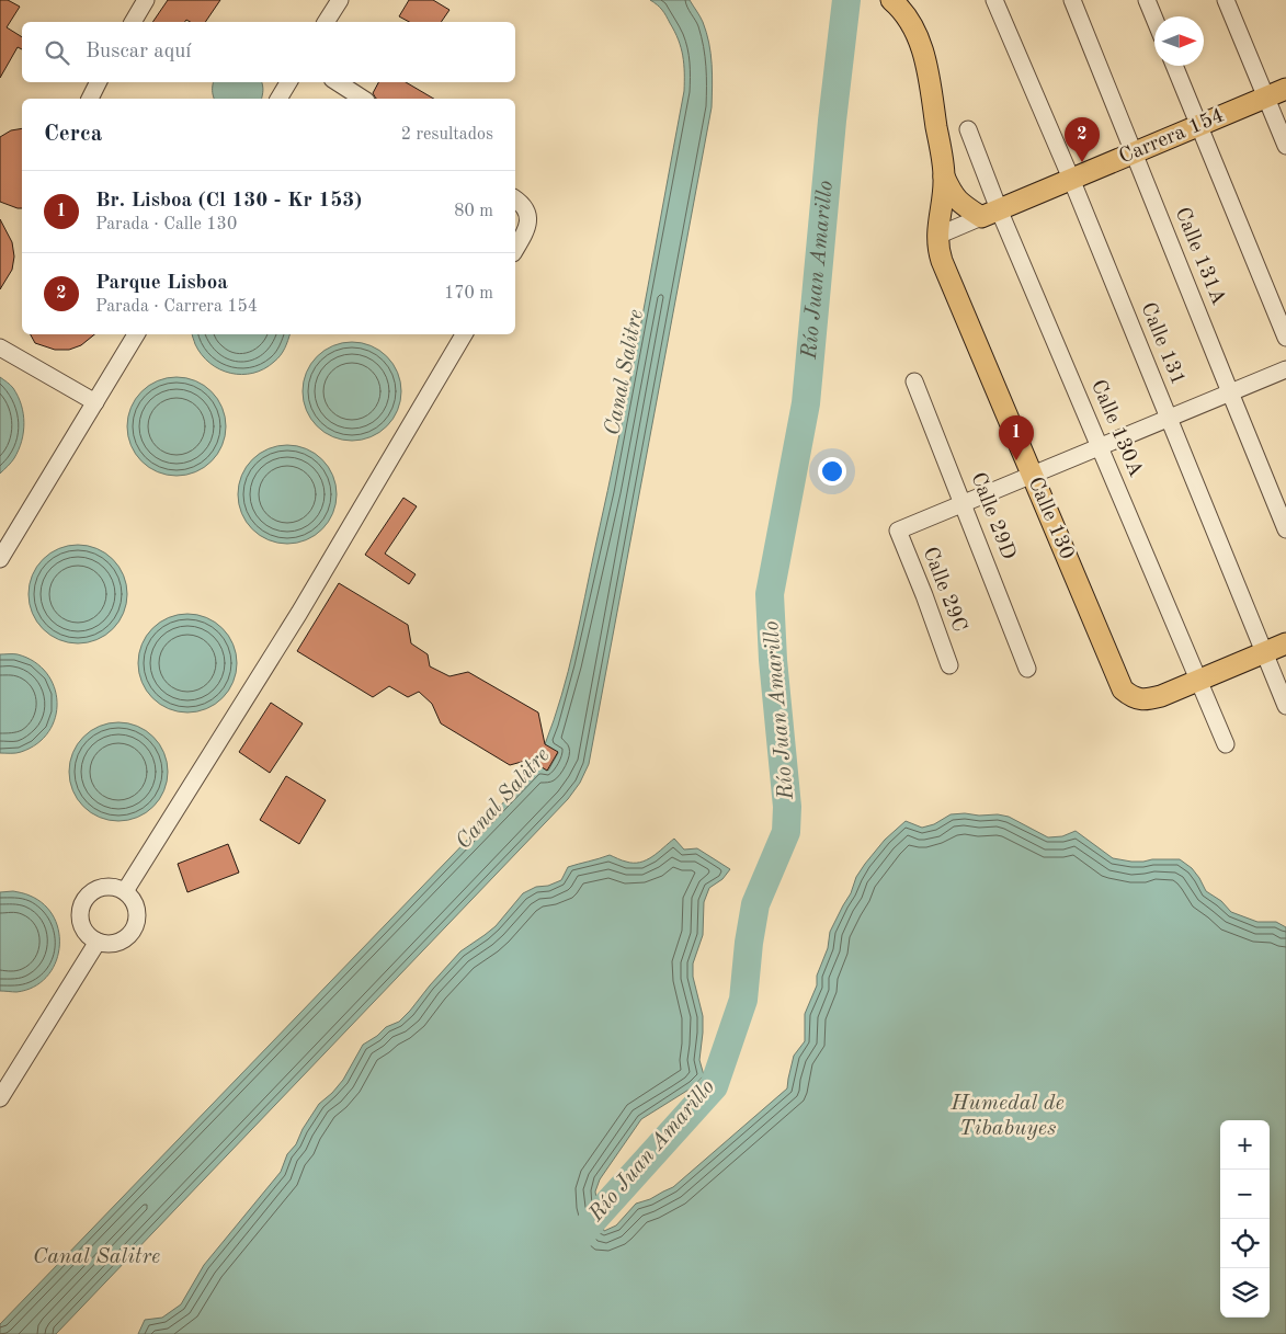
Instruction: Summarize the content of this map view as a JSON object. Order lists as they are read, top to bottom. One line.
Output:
{"streets":{"main road":["Carrera 154","Calle 130"],"street":["Calle 131A","Calle 131","Calle 130A","Calle 29D","Calle 29C"]},"crossings":[["Carrera 154","Calle 131A"],["Carrera 154","Calle 131"],["Carrera 154","Calle 130A"],["Carrera 154","Calle 130"],["Calle 130A","Calle 130"],["Calle 29D","Calle 29C"]],"water":["Río Juan Amarillo","Canal Salitre","Humedal de Tibabuyes"],"north":"right","page":{"search":"Buscar aquí","heading":["Cerca","2 resultados"],"pins":["2","1"],"list":[{"mark":"1","name":"Br. Lisboa (Cl 130 - Kr 153)","note":"Parada · Calle 130","value":"80 m"},{"mark":"2","name":"Parque Lisboa","note":"Parada · Carrera 154","value":"170 m"}],"map_buttons":["+","−"]}}
